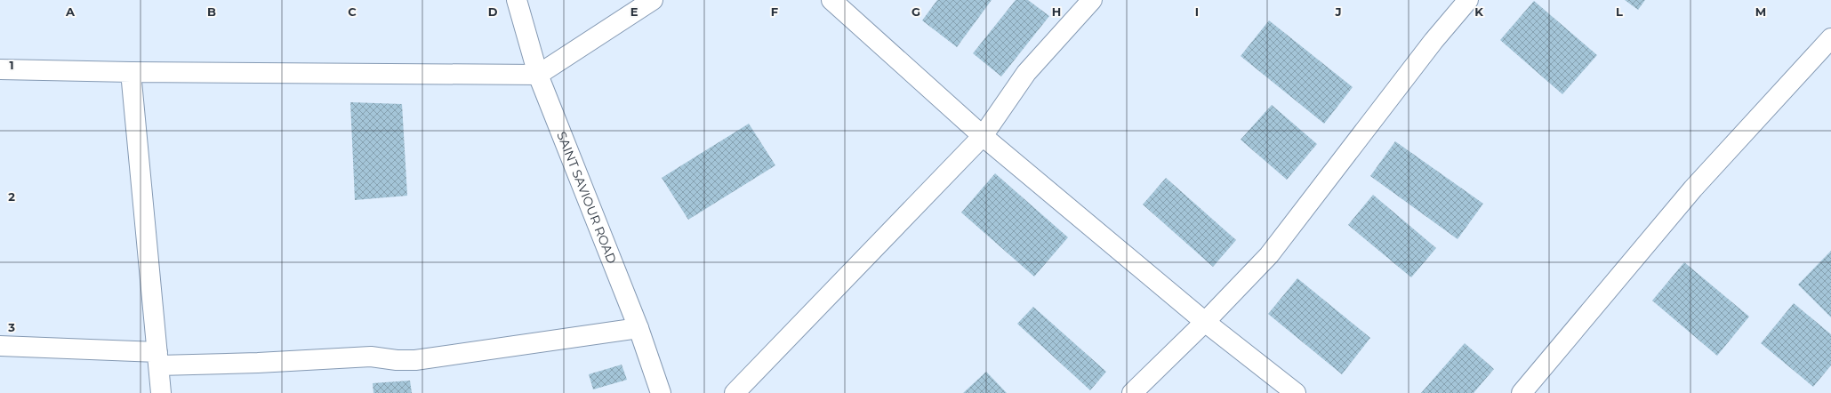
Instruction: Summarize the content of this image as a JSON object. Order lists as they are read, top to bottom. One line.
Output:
{"streets":{"street":["SAINT SAVIOUR ROAD"]},"grid":{"columns":["A","B","C","D","E","F","G","H","I","J","K","L","M"],"rows":["1","2","3"]}}
